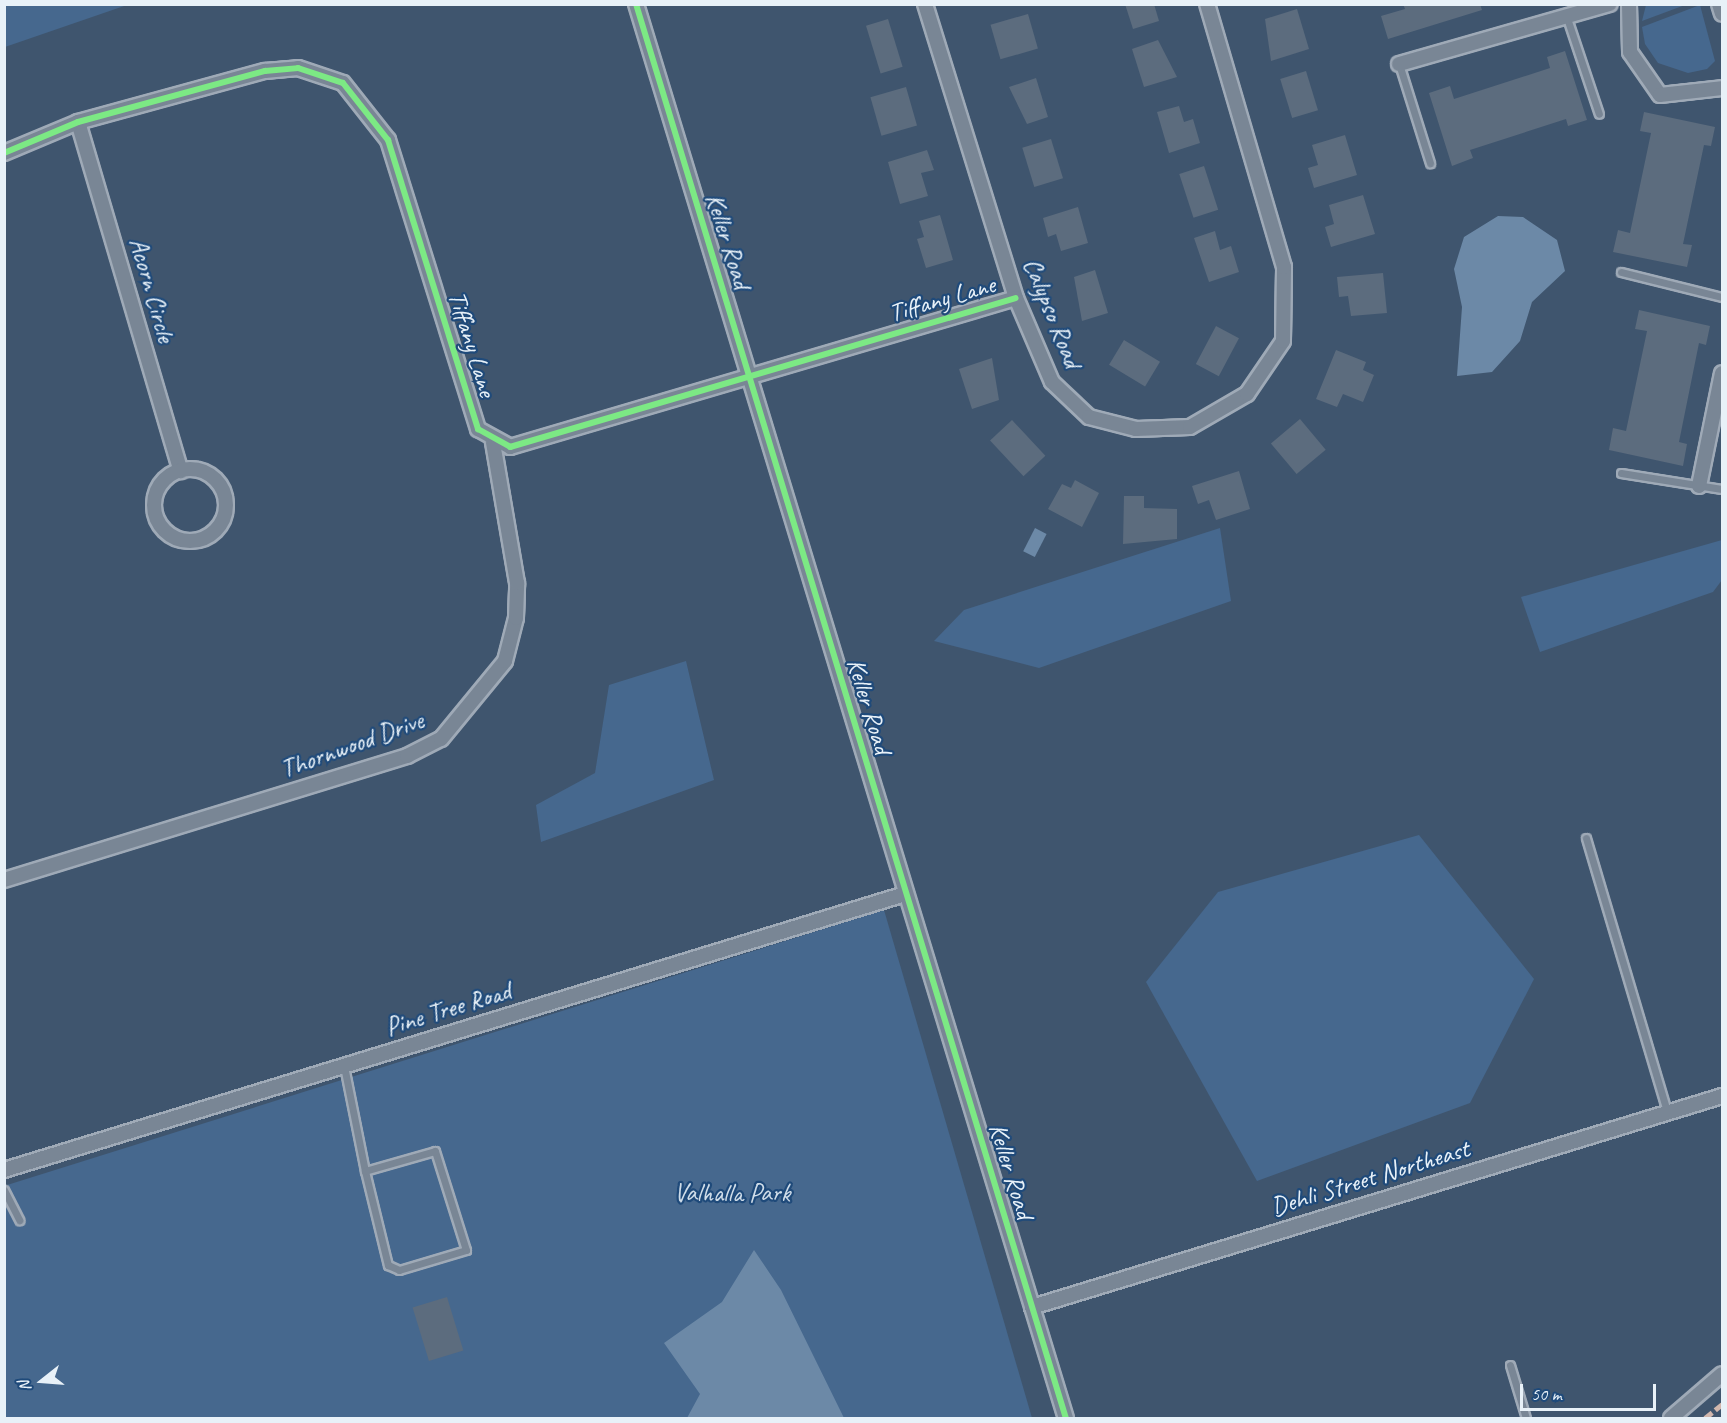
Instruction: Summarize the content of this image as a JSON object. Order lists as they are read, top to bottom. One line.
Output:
{"streets":{"street":["Keller Road","Acorn Circle","Tiffany Lane","Calypso Road","Thornwood Drive","Pine Tree Road","Dehli Street Northeast"]},"crossings":[["Keller Road","Tiffany Lane"],["Keller Road","Pine Tree Road"],["Keller Road","Dehli Street Northeast"],["Acorn Circle","Tiffany Lane"],["Tiffany Lane","Calypso Road"],["Tiffany Lane","Thornwood Drive"]],"parks":["Valhalla Park"],"scale_bar":"50 m","north":"left"}
